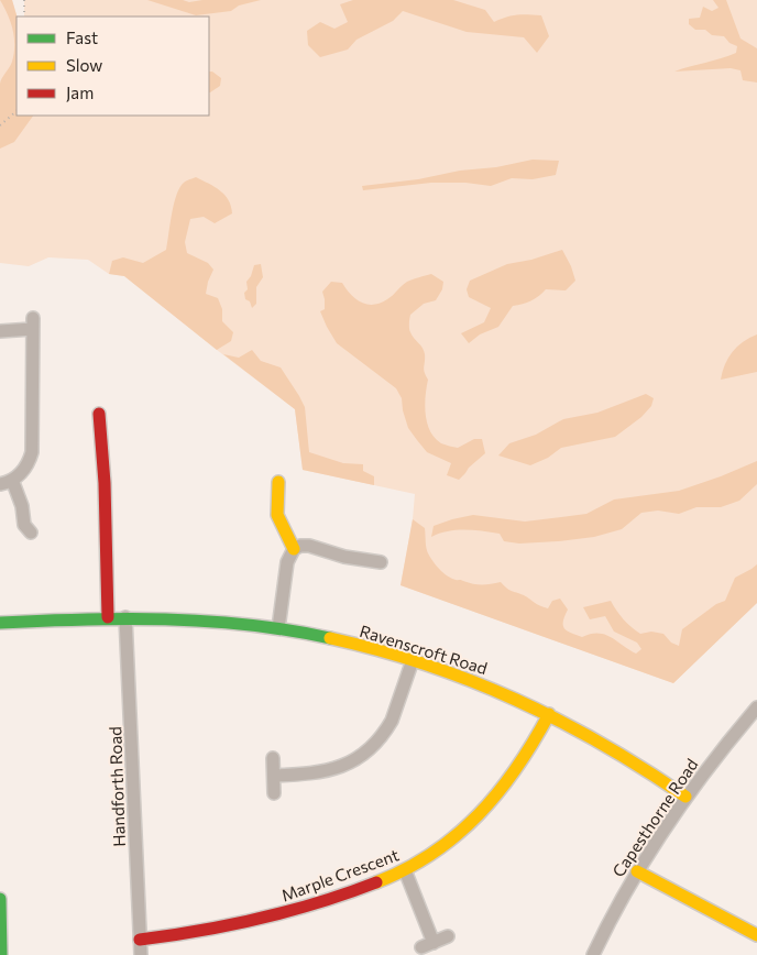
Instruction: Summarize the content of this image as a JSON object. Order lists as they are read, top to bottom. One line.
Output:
{"streets":{"street":["Ravenscroft Road","Handforth Road","Capesthorne Road","Marple Crescent"]},"crossings":[["Ravenscroft Road","Handforth Road"],["Ravenscroft Road","Capesthorne Road"],["Ravenscroft Road","Marple Crescent"],["Handforth Road","Marple Crescent"]],"legend":["Fast","Slow","Jam"]}
